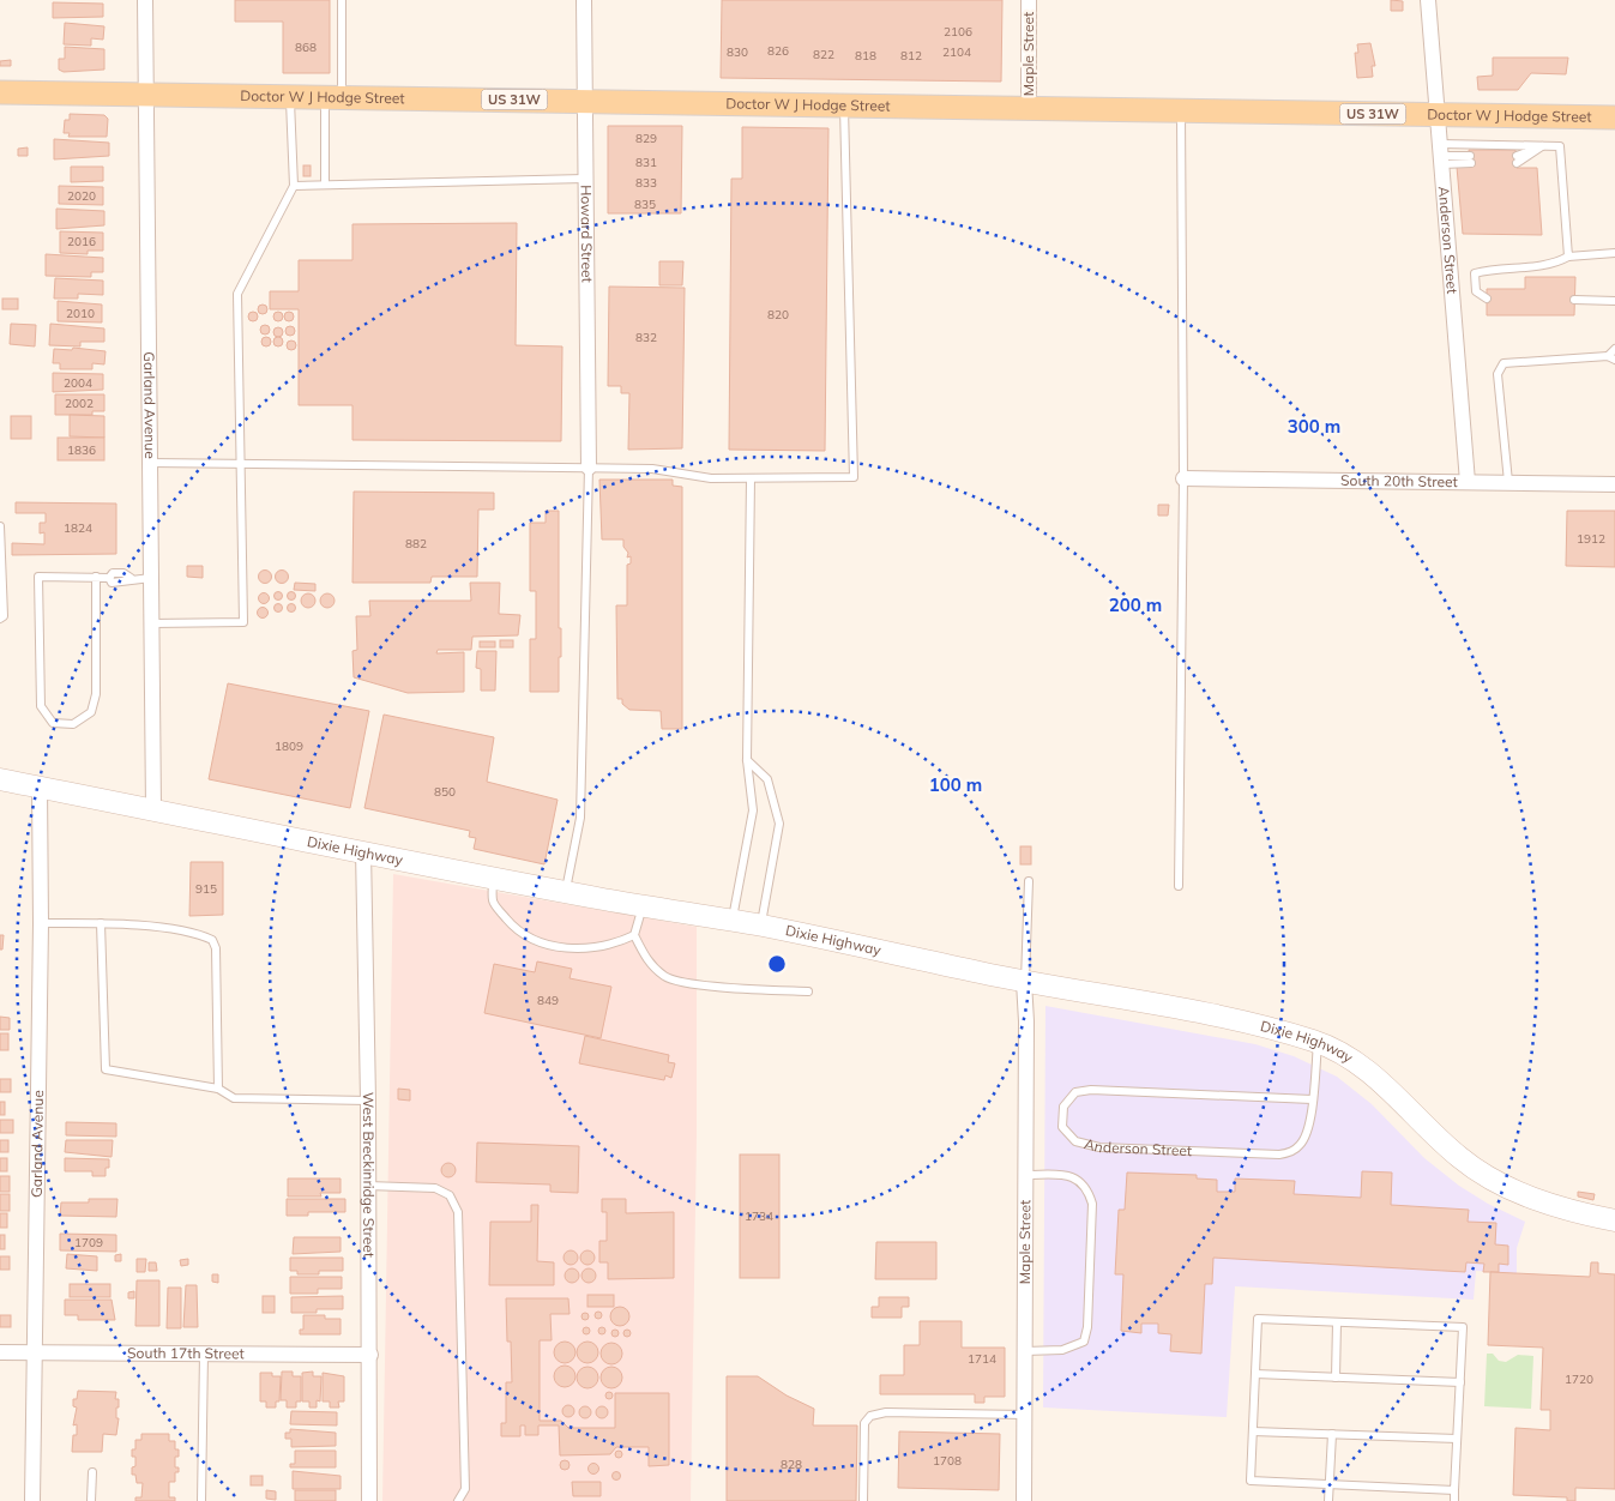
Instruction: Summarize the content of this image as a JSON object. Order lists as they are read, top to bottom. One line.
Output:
{"streets":{"main road":["Doctor W J Hodge Street","US 31W"],"street":["Maple Street","Howard Street","Anderson Street","Garland Avenue","South 20th Street","Dixie Highway","West Breckinridge Street","South 17th Street"]},"crossings":[["Maple Street","Doctor W J Hodge Street"],["Maple Street","Dixie Highway"],["Doctor W J Hodge Street","Howard Street"],["Doctor W J Hodge Street","Anderson Street"],["Doctor W J Hodge Street","Garland Avenue"],["Anderson Street","South 20th Street"],["Anderson Street","Dixie Highway"],["Garland Avenue","Dixie Highway"],["Garland Avenue","South 17th Street"],["Dixie Highway","West Breckinridge Street"],["West Breckinridge Street","South 17th Street"]],"house_numbers":["2106","868","826","830","2104","822","818","812","829","831","833","2020","835","2016","2010","820","832","2004","2002","1836","1824","1912","882","1809","850","915","849","1734","1709","1714","1720","1708","828"],"rings":["300 m","200 m","100 m"]}
